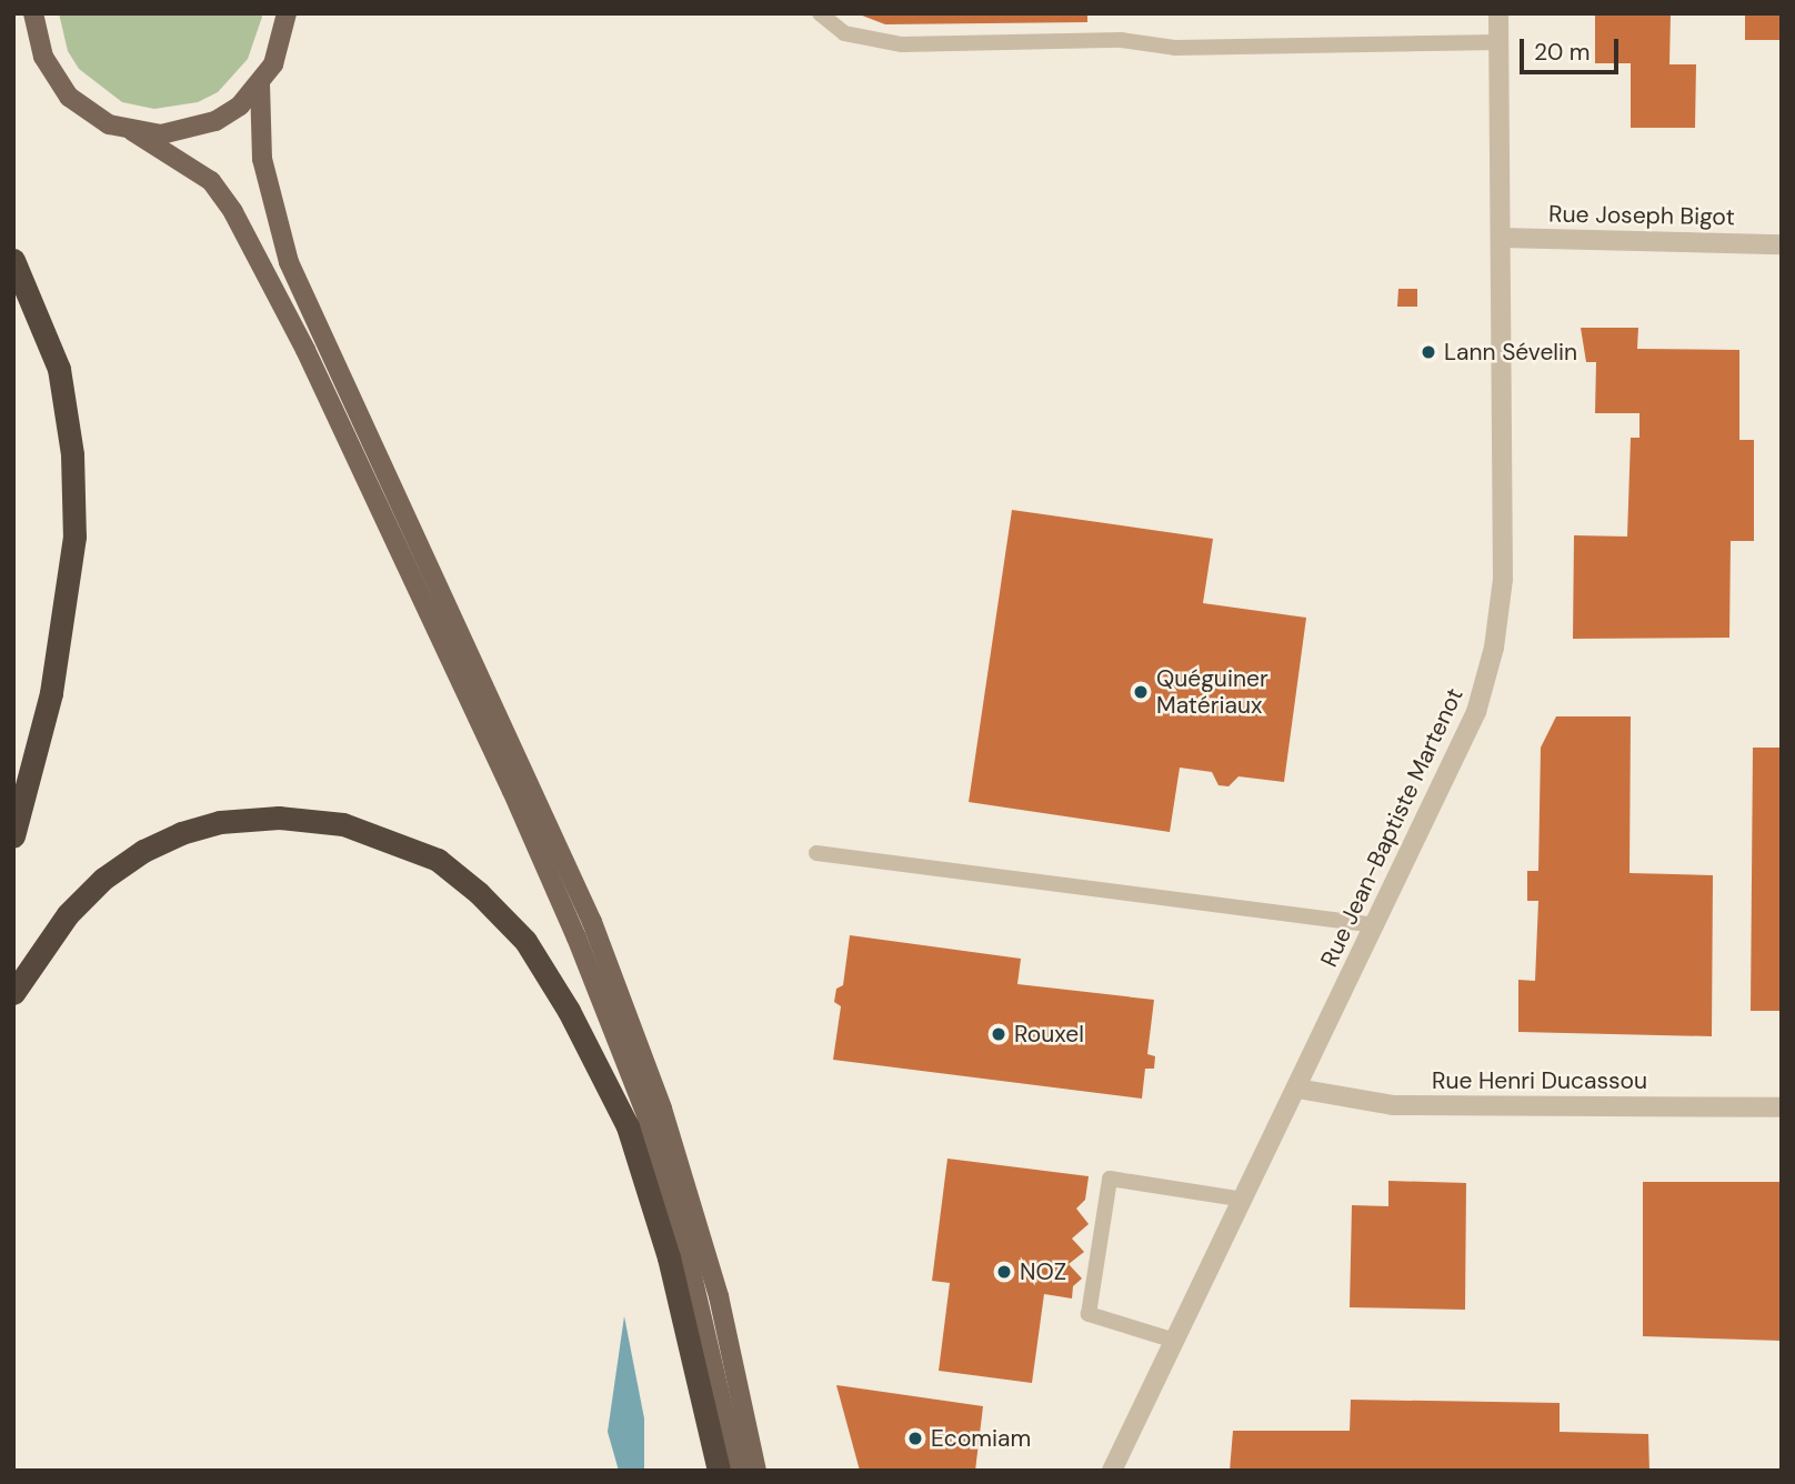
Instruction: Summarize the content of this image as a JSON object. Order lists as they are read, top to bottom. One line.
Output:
{"streets":{"street":["Rue Joseph Bigot","Rue Jean-Baptiste Martenot","Rue Henri Ducassou"]},"crossings":[["Rue Joseph Bigot","Rue Jean-Baptiste Martenot"],["Rue Jean-Baptiste Martenot","Rue Henri Ducassou"]],"places":["Lann Sévelin","Quéguiner Matériaux","Rouxel","NOZ","Ecomiam"],"scale_bar":"20 m"}
